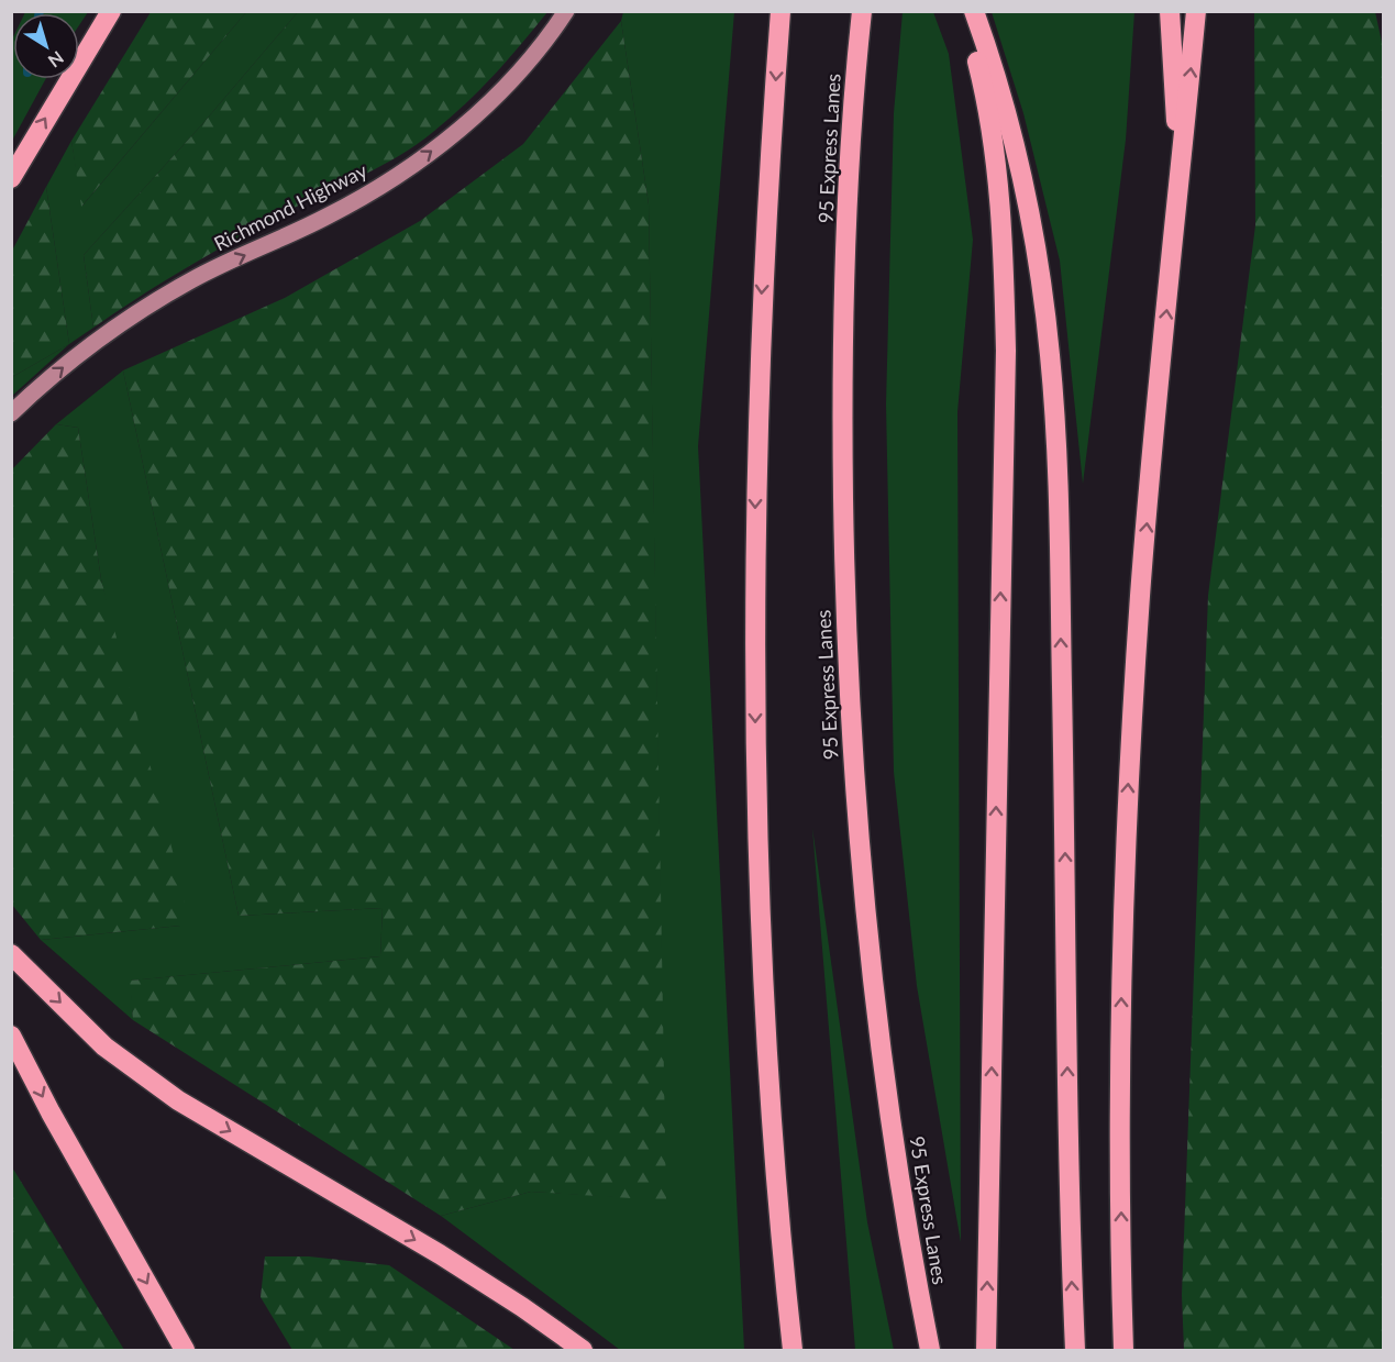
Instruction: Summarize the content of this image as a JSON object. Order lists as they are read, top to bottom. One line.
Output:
{"streets":{"highway":["95 Express Lanes"],"main road":["Richmond Highway"]},"one_way":["Richmond Highway"],"north":"bottom right"}
